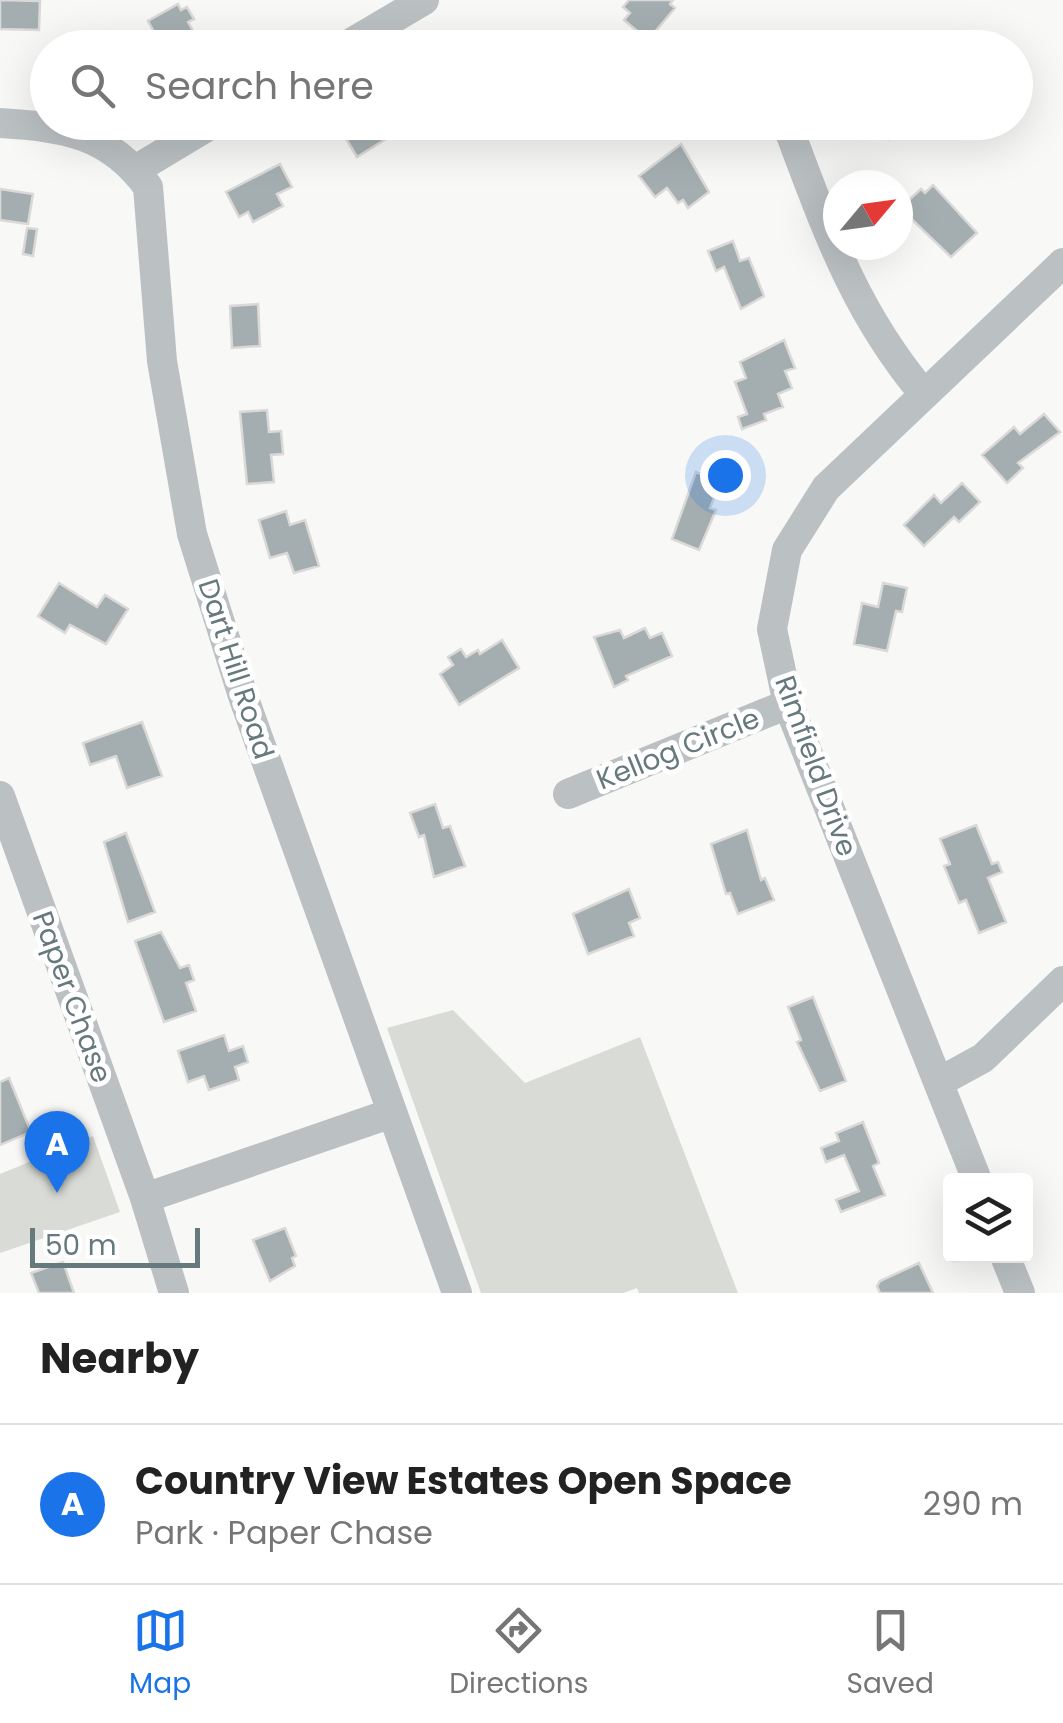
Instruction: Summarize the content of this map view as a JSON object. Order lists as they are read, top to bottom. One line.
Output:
{"streets":{"street":["Dart Hill Road","Kellog Circle","Rimfield Drive","Paper Chase"]},"crossings":[["Kellog Circle","Rimfield Drive"]],"scale_bar":"50 m","north":"top right","page":{"search":"Search here","pins":"A","scale":"50 m","heading":"Nearby","list":[{"mark":"A","name":"Country View Estates Open Space","note":"Park · Paper Chase","value":"290 m"}],"nav":["Map","Directions","Saved"]}}
